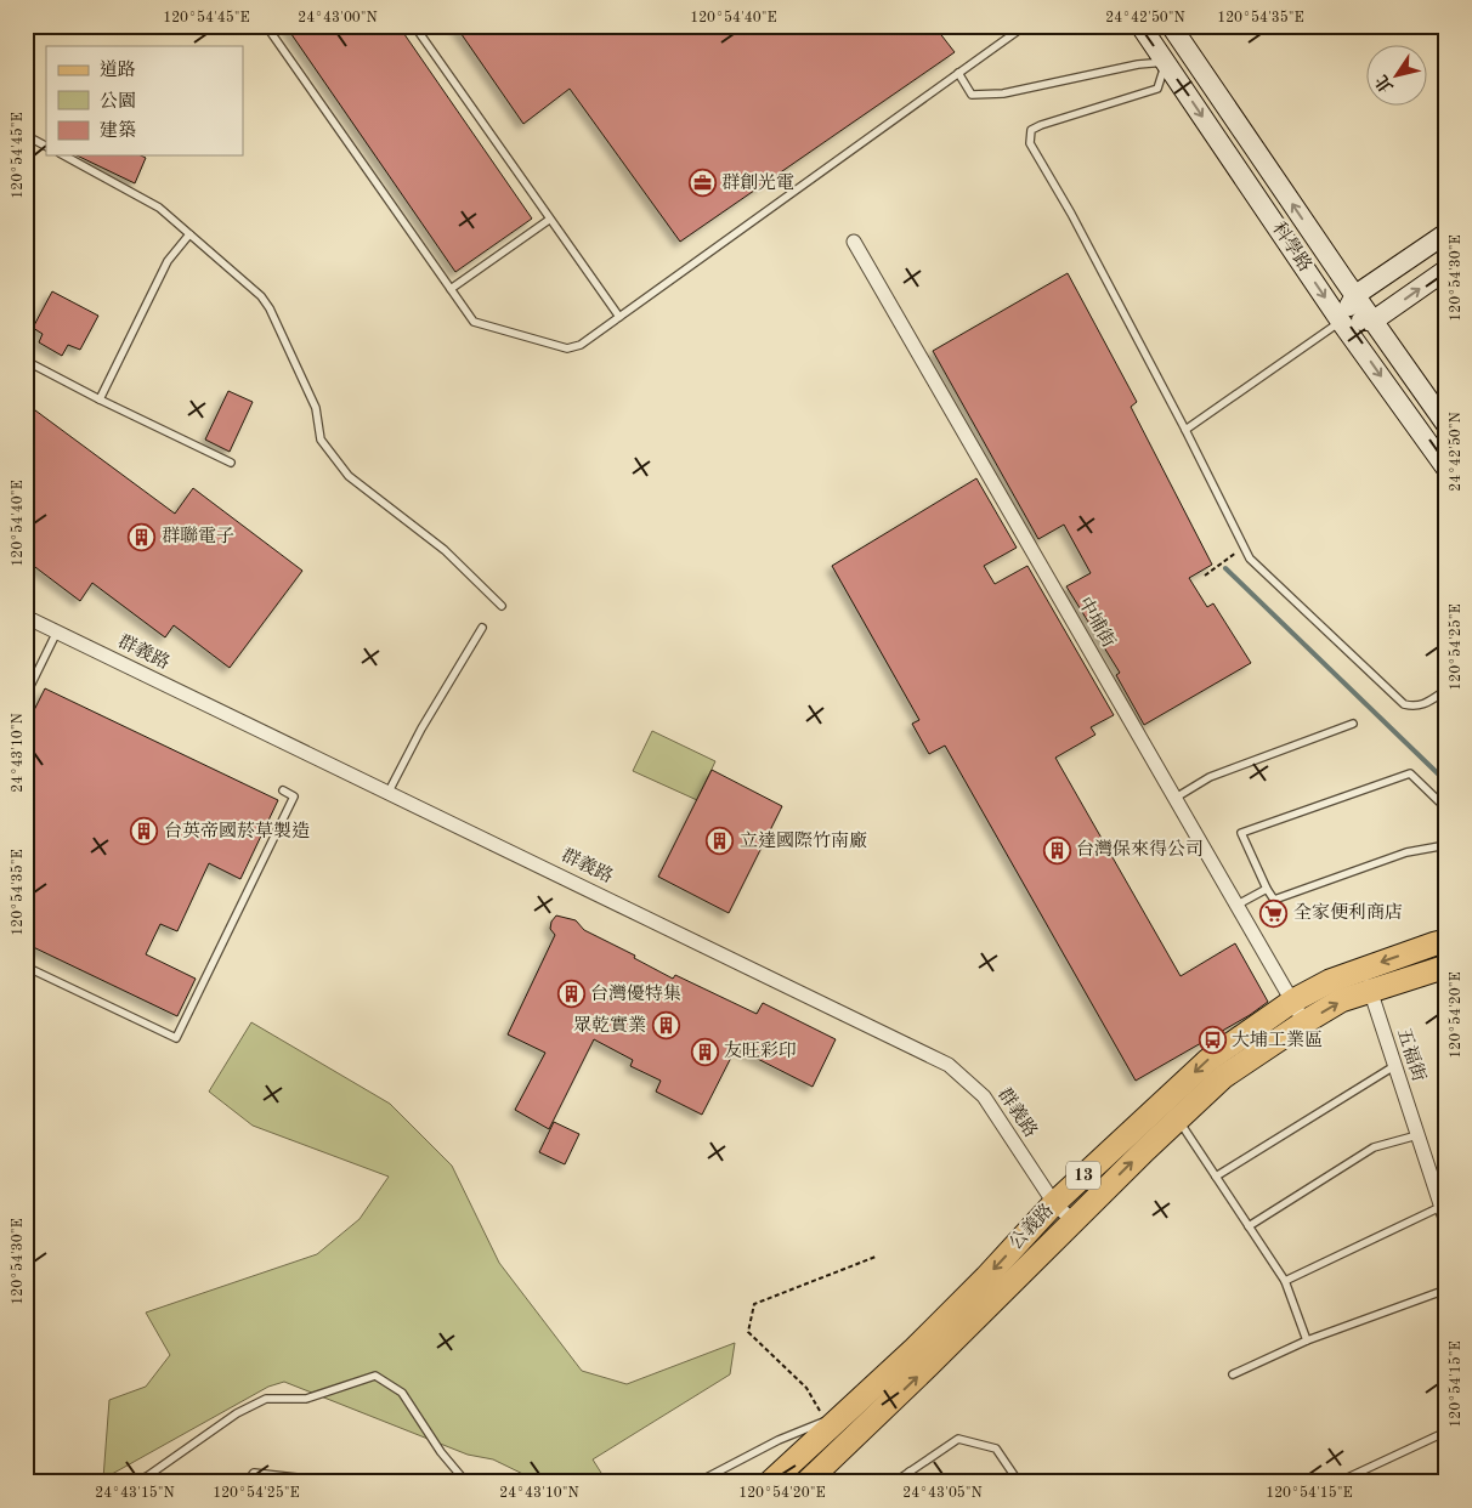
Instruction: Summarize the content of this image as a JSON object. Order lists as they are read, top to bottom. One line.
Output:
{"streets":{"main road":["13","公義路"],"street":["科學路","中埔街","群義路","五福街"]},"crossings":[["中埔街","公義路"],["群義路","公義路"],["五福街","公義路"]],"places":{"office":["群創光電"],"building":["群聯電子","台英帝國菸草製造","立達國際竹南廠","台灣保來得公司","台灣優特集","眾乾實業","友旺彩印"],"supermarket":["全家便利商店"],"bus stop":["大埔工業區"]},"legend":["道路","公園","建築"],"north":"bottom left","coordinates":["120°54'45\"E","24°43'00\"N","120°54'40\"E","24°42'50\"N","120°54'35\"E","120°54'30\"E","120°54'25\"E","24°43'10\"N","120°54'20\"E","120°54'15\"E","24°43'15\"N","24°43'05\"N"]}
